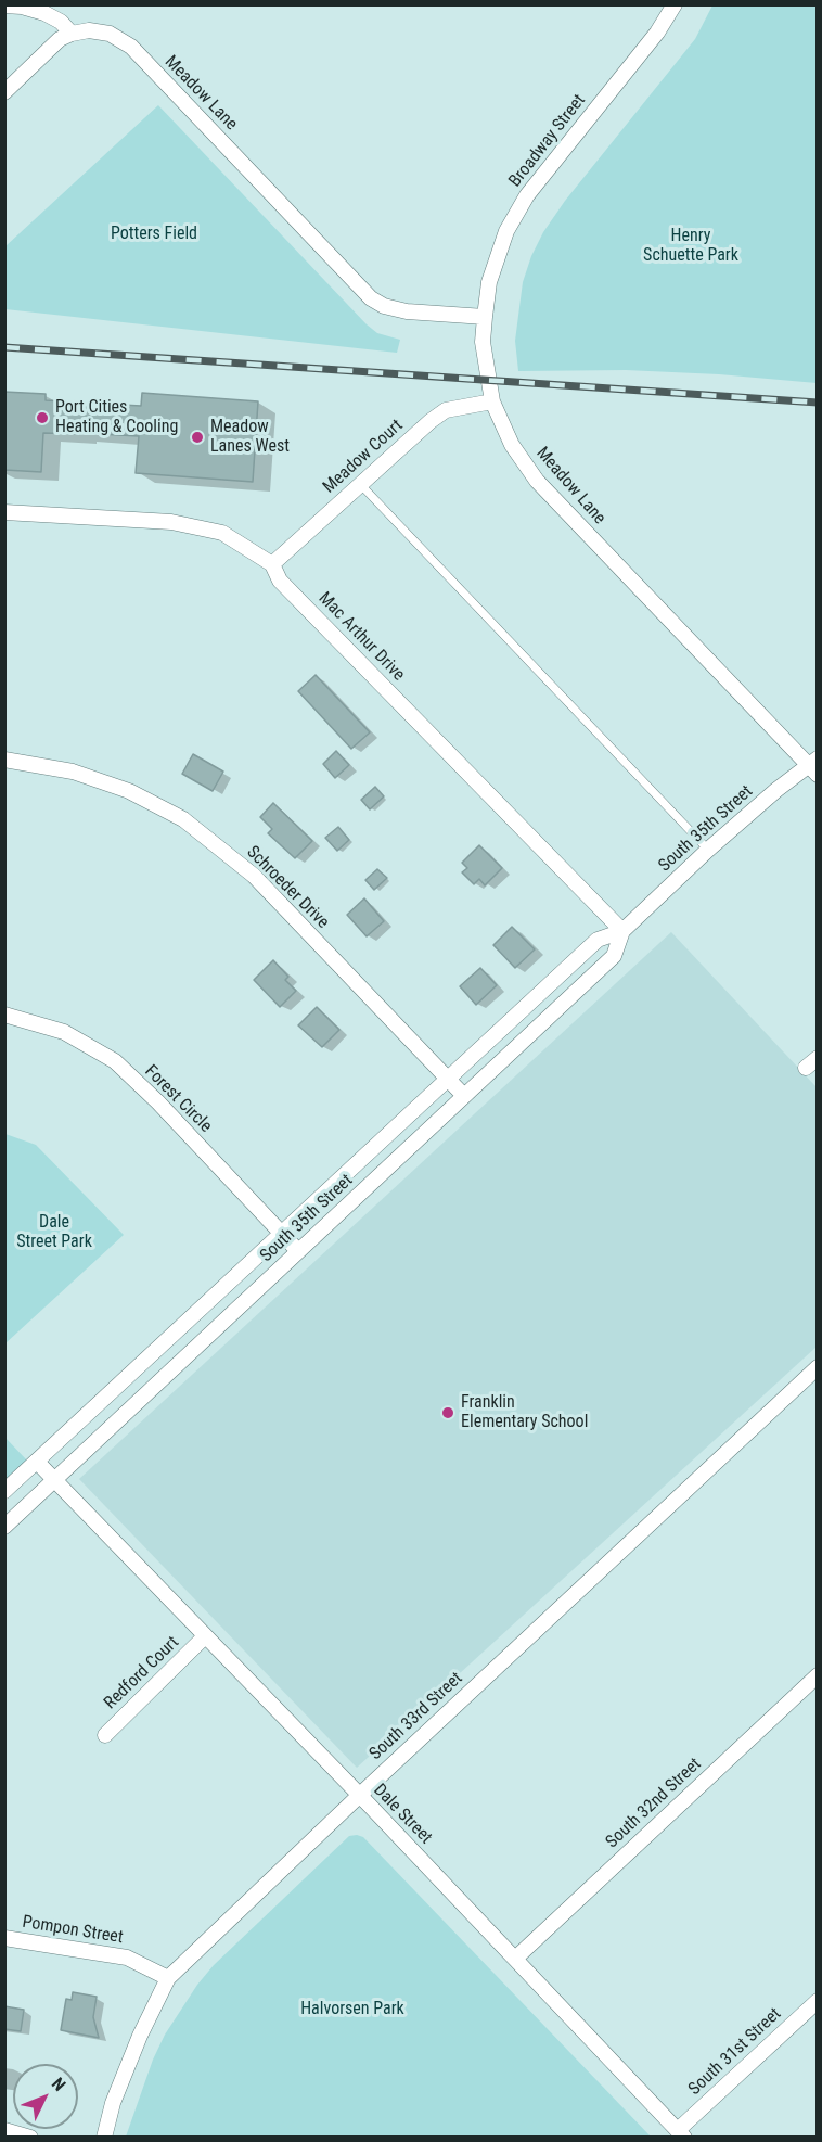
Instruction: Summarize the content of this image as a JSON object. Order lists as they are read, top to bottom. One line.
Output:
{"streets":{"street":["Meadow Lane","Broadway Street","Meadow Court","Mac Arthur Drive","South 35th Street","Schroeder Drive","Forest Circle","Redford Court","South 33rd Street","South 32nd Street","Dale Street","Pompon Street","South 31st Street"]},"crossings":[["Meadow Lane","Broadway Street"],["Meadow Lane","Meadow Court"],["Meadow Lane","South 35th Street"],["Meadow Court","Mac Arthur Drive"],["Mac Arthur Drive","South 35th Street"],["South 35th Street","Schroeder Drive"],["South 35th Street","Forest Circle"],["South 35th Street","Dale Street"],["Redford Court","Dale Street"],["South 33rd Street","Dale Street"],["South 33rd Street","Pompon Street"],["South 32nd Street","Dale Street"],["Dale Street","South 31st Street"]],"parks":["Potters Field","Henry Schuette Park","Dale Street Park","Halvorsen Park"],"places":["Port Cities Heating & Cooling","Meadow Lanes West","Franklin Elementary School"],"north":"top right"}
